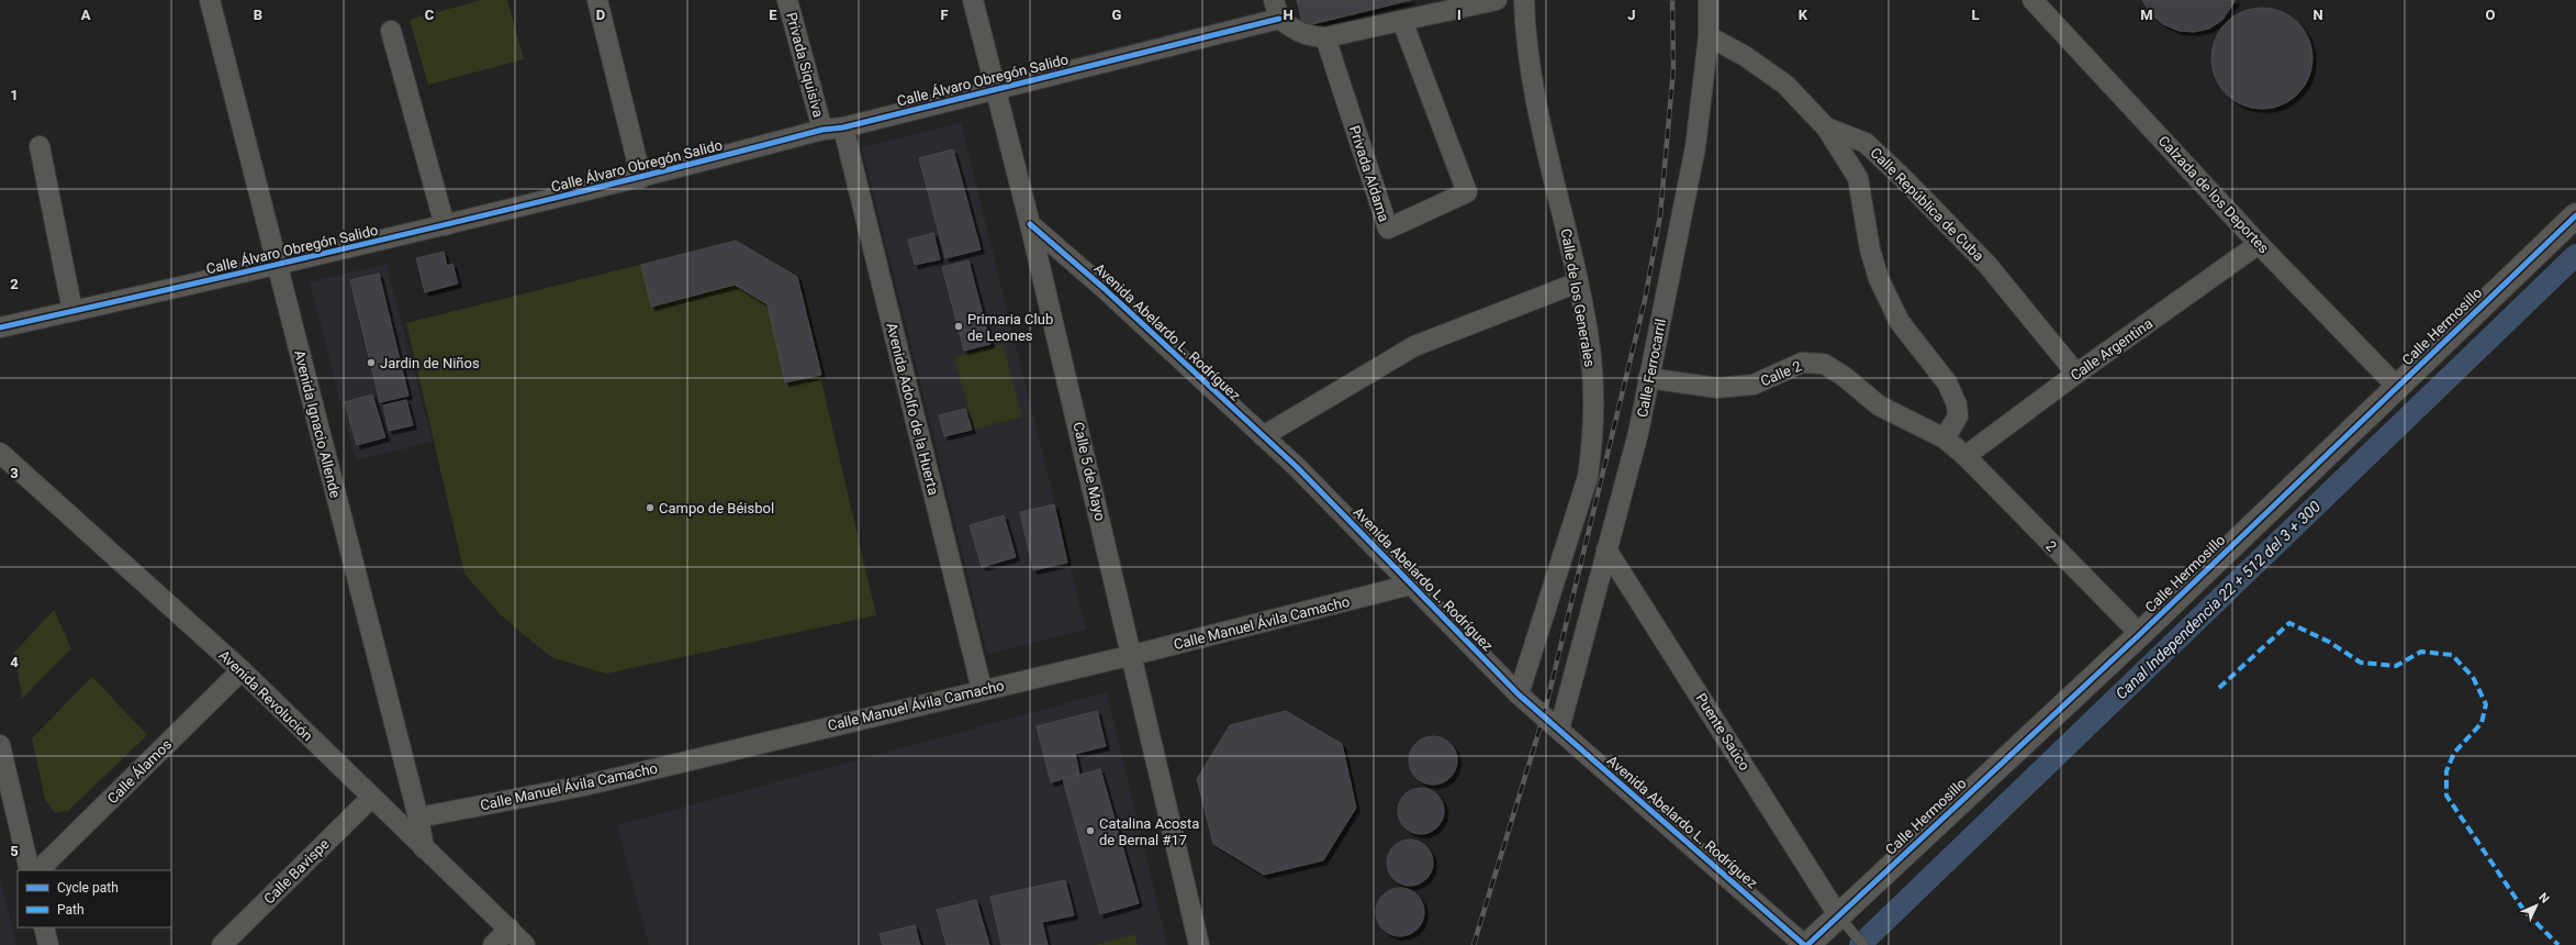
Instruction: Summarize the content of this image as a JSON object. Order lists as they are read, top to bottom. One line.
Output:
{"streets":{"street":["Privada Siquisiva","Calle Álvaro Obregón Salido","Privada Aldama","Calzada de los Deportes","Calle República de Cuba","Calle de los Generales","Calle Hermosillo","Avenida Abelardo L. Rodríguez","Calle Argentina","Calle Ferrocarril","Calle 2","Avenida Adolfo de la Huerta","Avenida Ignacio Allende","Calle 5 de Mayo","2","Calle Manuel Ávila Camacho","Avenida Revolución","Puente Saúco","Calle Álamos","Calle Bavispe"]},"crossings":[["Privada Siquisiva","Calle Álvaro Obregón Salido"],["Calle Álvaro Obregón Salido","Avenida Adolfo de la Huerta"],["Calle Álvaro Obregón Salido","Avenida Ignacio Allende"],["Calle Álvaro Obregón Salido","Calle 5 de Mayo"],["Calzada de los Deportes","Calle Hermosillo"],["Calzada de los Deportes","Calle Argentina"],["Calle República de Cuba","Calle Argentina"],["Calle República de Cuba","Calle Ferrocarril"],["Calle de los Generales","Avenida Abelardo L. Rodríguez"],["Calle Hermosillo","Avenida Abelardo L. Rodríguez"],["Calle Hermosillo","2"],["Calle Hermosillo","Puente Saúco"],["Avenida Abelardo L. Rodríguez","Calle Ferrocarril"],["Avenida Abelardo L. Rodríguez","Calle 5 de Mayo"],["Avenida Abelardo L. Rodríguez","Calle Manuel Ávila Camacho"],["Calle Argentina","Calle 2"],["Calle Argentina","2"],["Calle Ferrocarril","Calle 2"],["Calle Ferrocarril","Puente Saúco"],["Calle 2","2"],["Avenida Adolfo de la Huerta","Calle Manuel Ávila Camacho"],["Avenida Ignacio Allende","Calle Manuel Ávila Camacho"],["Avenida Ignacio Allende","Avenida Revolución"],["Calle 5 de Mayo","Calle Manuel Ávila Camacho"],["Avenida Revolución","Calle Álamos"],["Avenida Revolución","Calle Bavispe"]],"water":["Canal Independencia 22 + 512 del 3 + 300"],"places":["Primaria Club de Leones","Jardin de Niños","Campo de Béisbol","Catalina Acosta de Bernal #17"],"legend":["Cycle path","Path"],"north":"top right","grid":{"columns":["A","B","C","D","E","F","G","H","I","J","K","L","M","N","O"],"rows":["1","2","3","4","5"]}}
